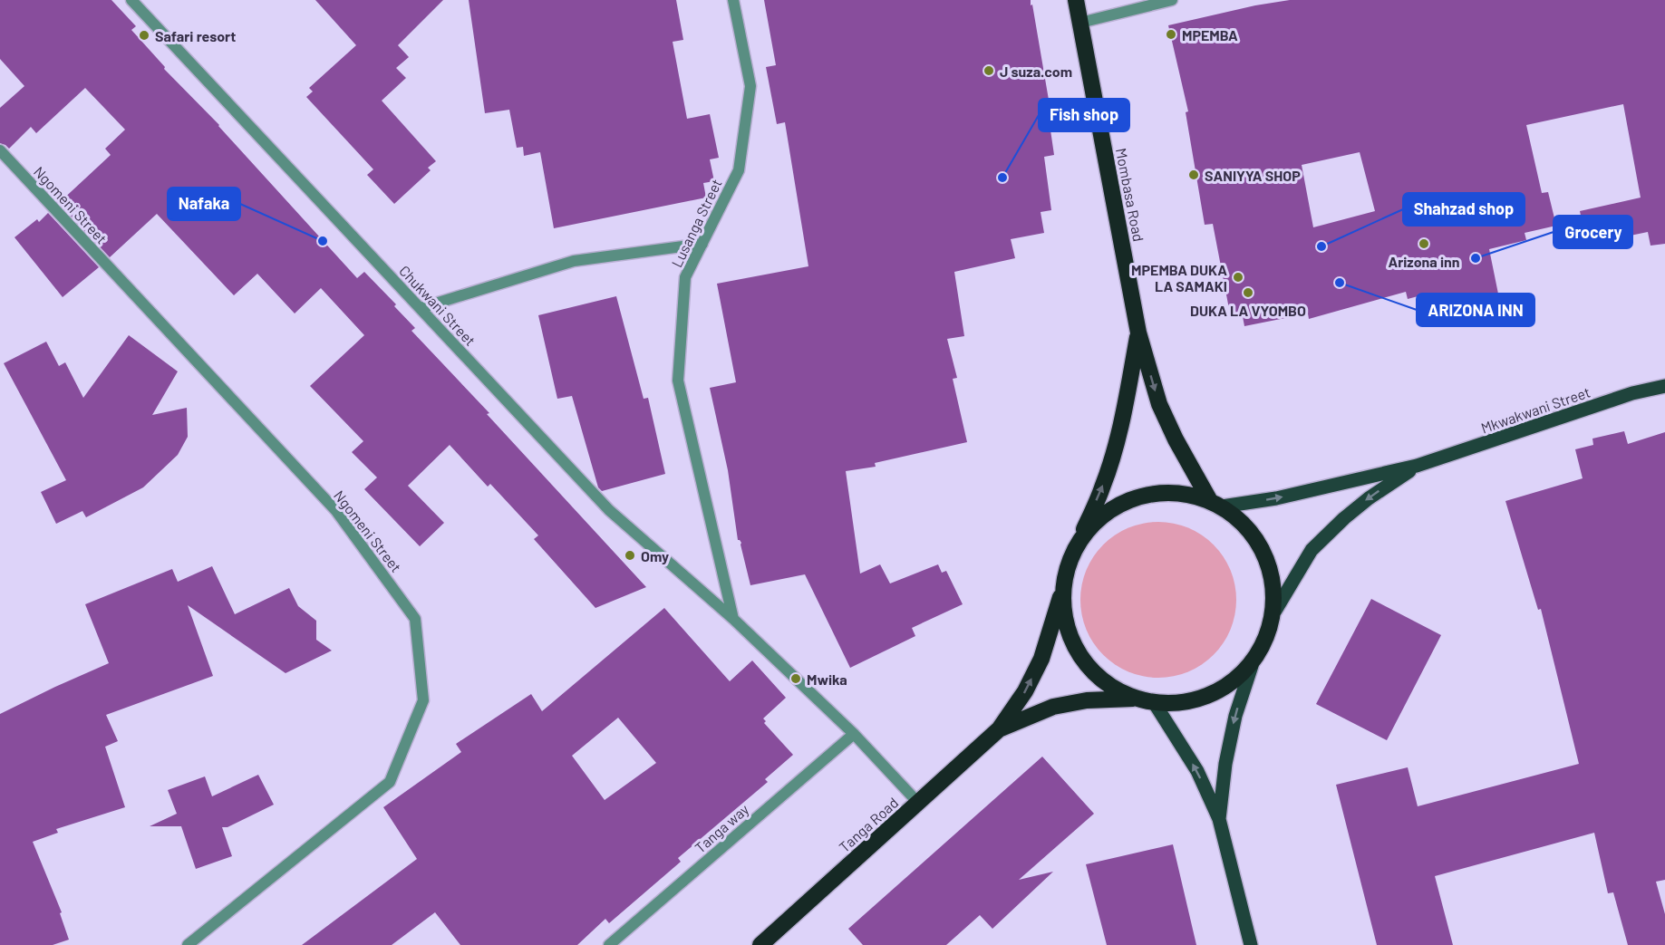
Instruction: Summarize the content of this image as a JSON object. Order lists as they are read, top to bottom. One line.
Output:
{"streets":{"highway":["Mombasa Road","Tanga Road"],"main road":["Mkwakwani Street"],"street":["Ngomeni Street","Lusanga Street","Chukwani Street","Tanga way"]},"crossings":[["Mombasa Road","Tanga Road"],["Lusanga Street","Chukwani Street"],["Chukwani Street","Tanga Road"],["Chukwani Street","Tanga way"]],"places":["MPEMBA","Safari resort","J suza.com","SANIYYA SHOP","Fish shop","Nafaka","Arizona inn","Shahzad shop","Grocery","MPEMBA DUKA LA SAMAKI","ARIZONA INN","DUKA LA VYOMBO","Omy","Mwika"]}
